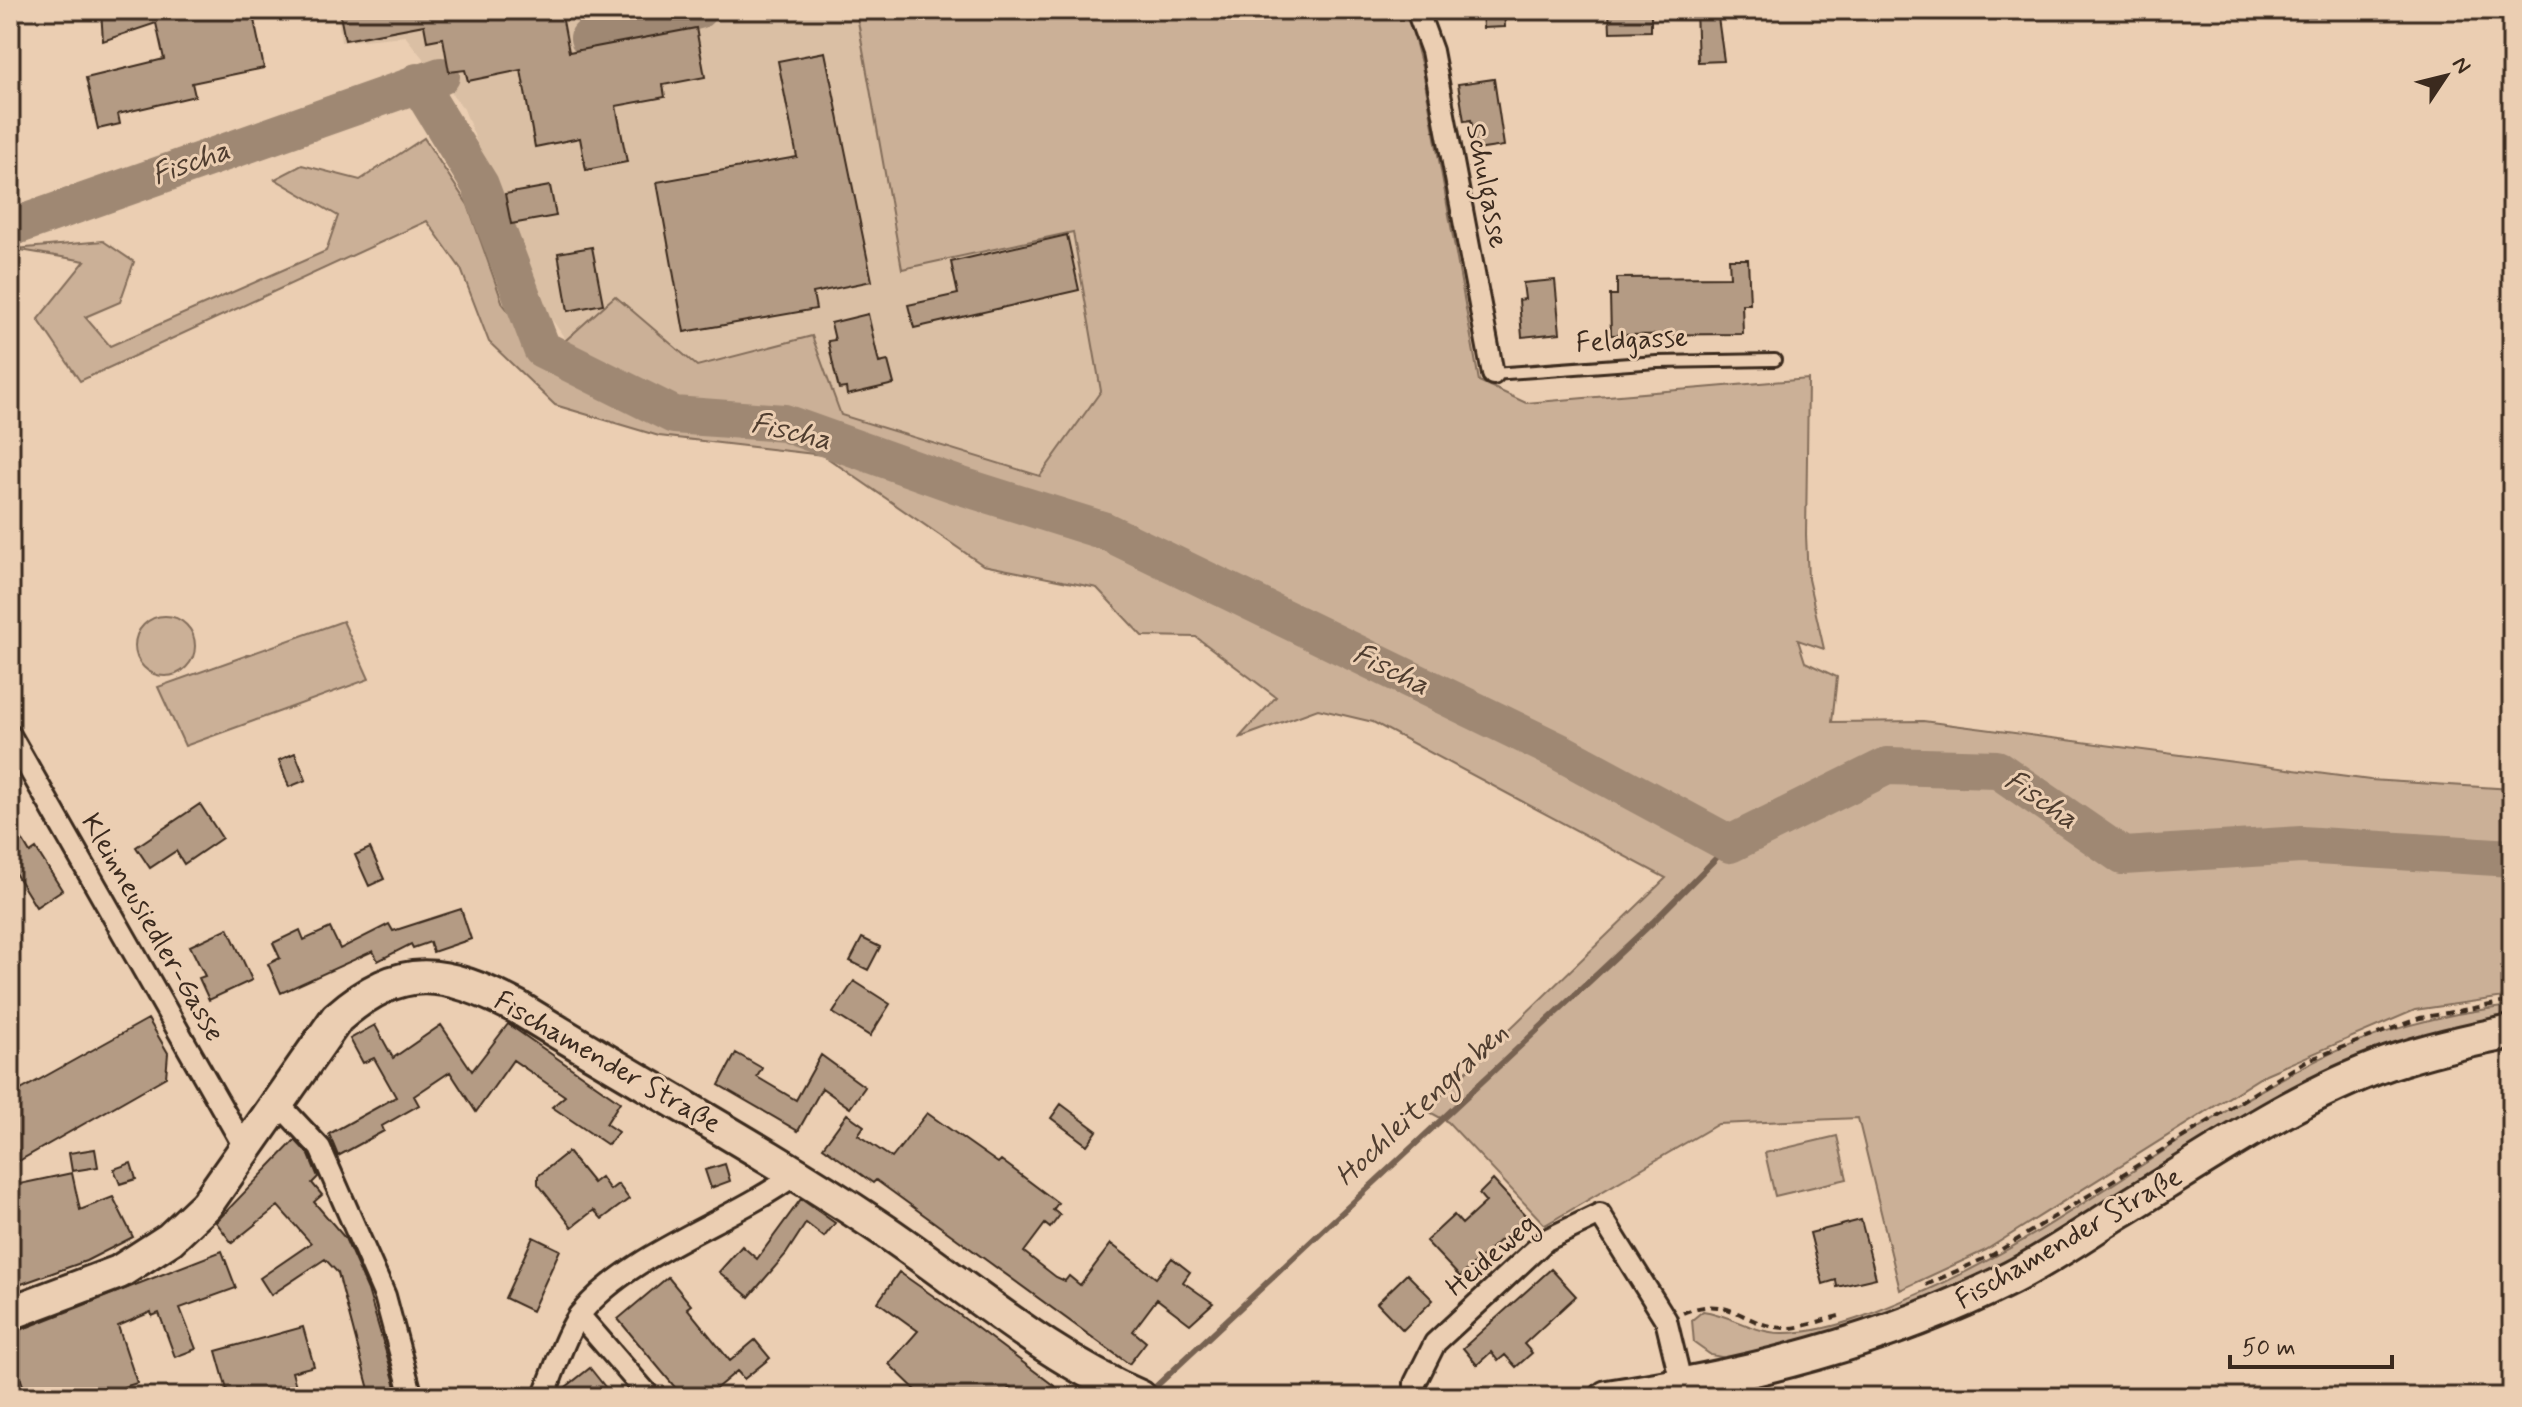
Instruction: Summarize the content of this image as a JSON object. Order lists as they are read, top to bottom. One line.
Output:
{"streets":{"main road":["Fischamender Straße"],"street":["Schulgasse","Kleinneusiedler-Gasse","Heideweg"],"lane":["Feldgasse"]},"crossings":[["Schulgasse","Feldgasse"],["Kleinneusiedler-Gasse","Fischamender Straße"],["Fischamender Straße","Heideweg"]],"water":["Fischa","Hochleitengraben"],"scale_bar":"50 m","north":"top right"}
